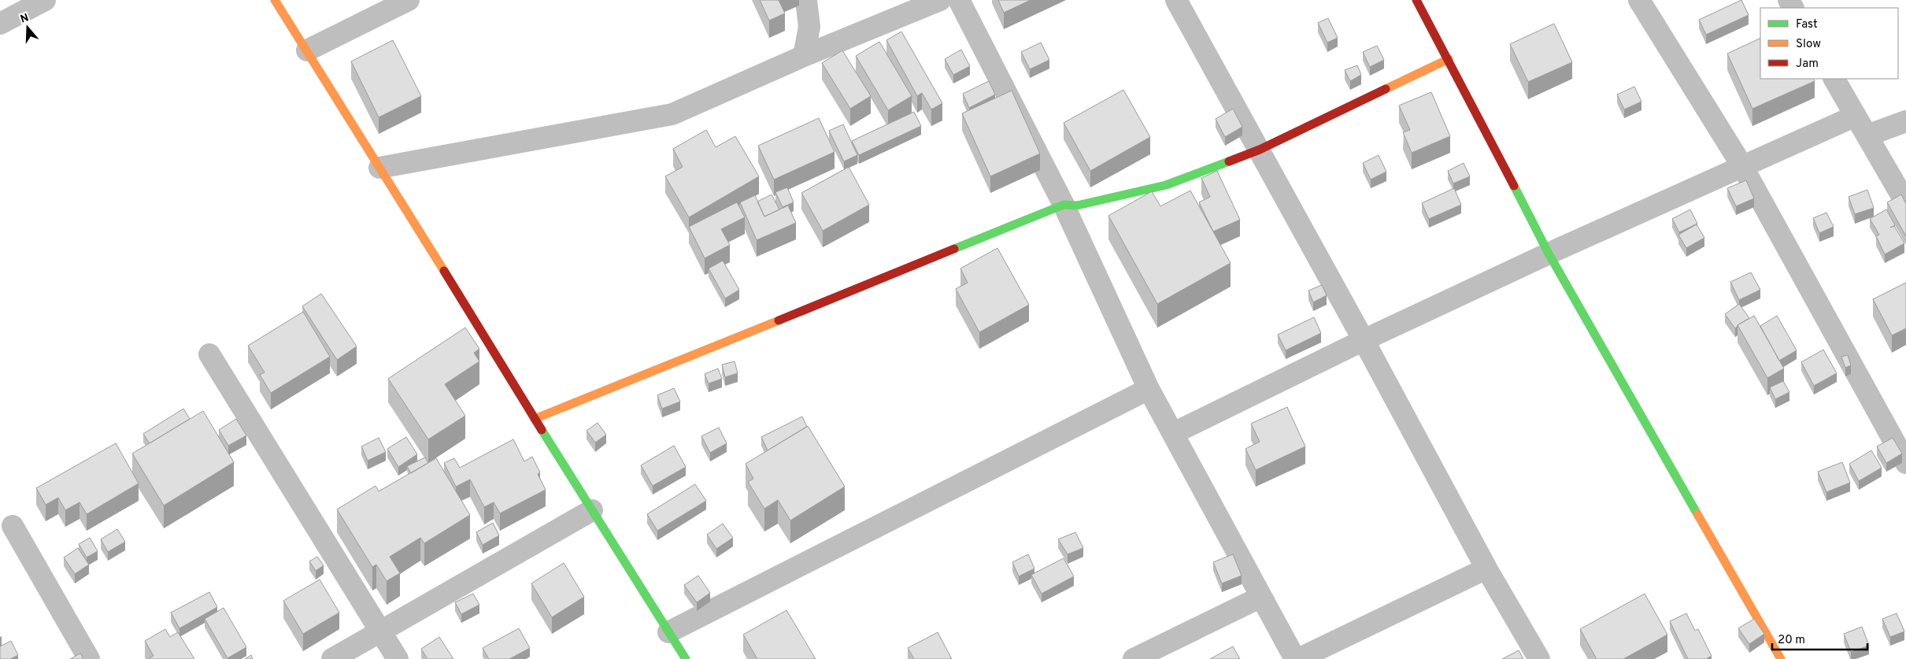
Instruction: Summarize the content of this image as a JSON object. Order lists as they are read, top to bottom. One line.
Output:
{"legend":["Fast","Slow","Jam"],"scale_bar":"20 m","north":"top"}
